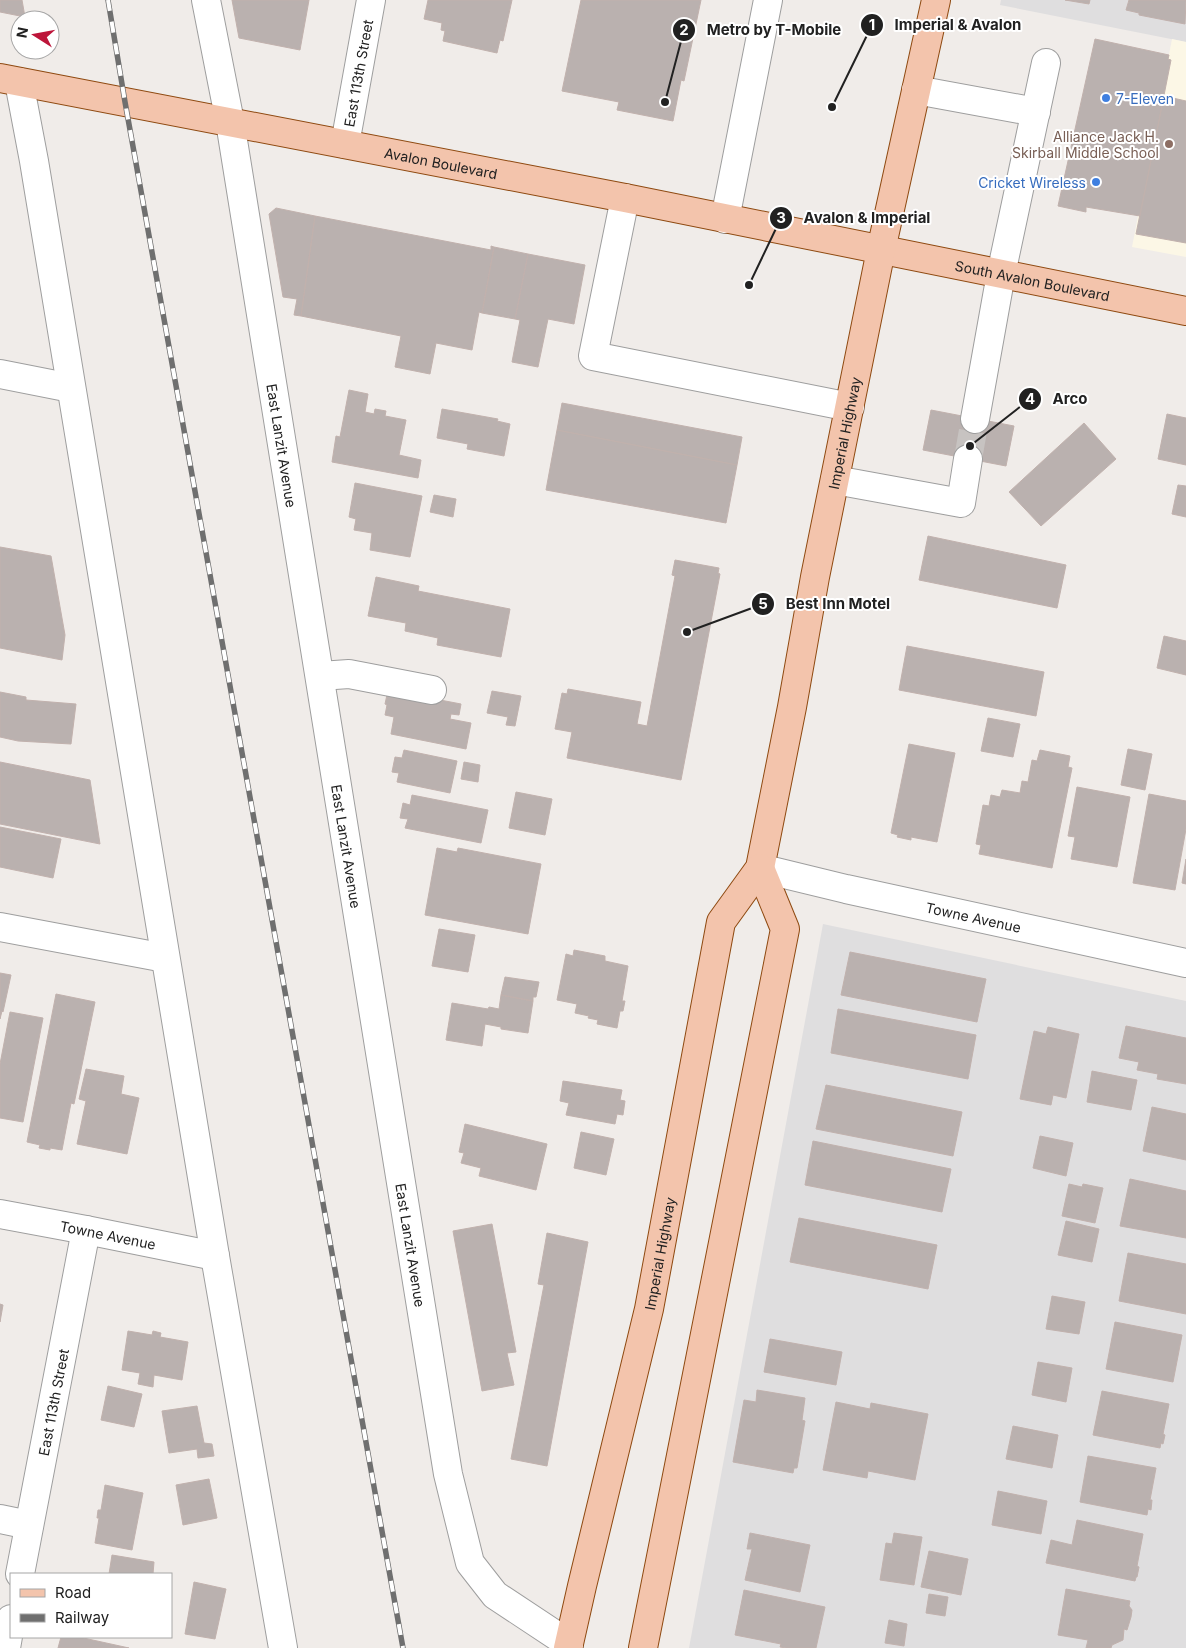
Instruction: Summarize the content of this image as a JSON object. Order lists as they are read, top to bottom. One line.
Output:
{"streets":{"main road":["Avalon Boulevard","South Avalon Boulevard","Imperial Highway"],"street":["East 113th Street","East Lanzit Avenue","Towne Avenue"]},"crossings":[["East 113th Street","Avalon Boulevard"],["East 113th Street","Towne Avenue"],["Avalon Boulevard","South Avalon Boulevard"],["Avalon Boulevard","Imperial Highway"],["Avalon Boulevard","East Lanzit Avenue"],["South Avalon Boulevard","Imperial Highway"],["Imperial Highway","East Lanzit Avenue"],["Imperial Highway","Towne Avenue"]],"places":["7-Eleven","Metro by T-Mobile","Imperial & Avalon","Alliance Jack H. Skirball Middle School","Cricket Wireless","Avalon & Imperial","Arco","Best Inn Motel"],"legend":["Road","Railway"],"north":"left"}
